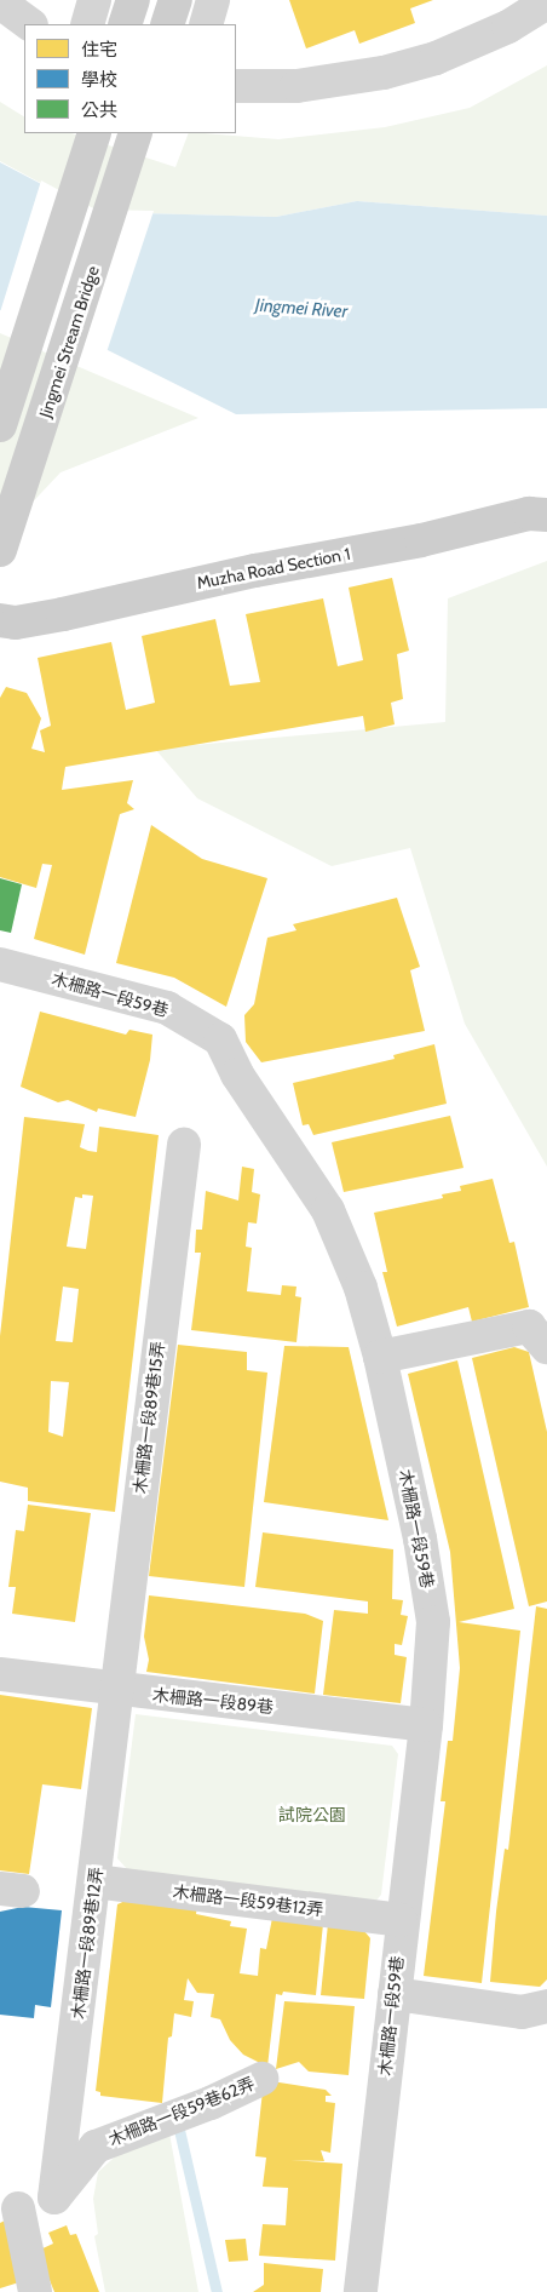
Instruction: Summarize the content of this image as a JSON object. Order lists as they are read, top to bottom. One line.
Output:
{"streets":{"main road":["Jingmei Stream Bridge","Muzha Road Section 1"],"street":["木柵路一段59巷","木柵路一段89巷15弄","木柵路一段89巷","木柵路一段59巷12弄","木柵路一段89巷12弄","木柵路一段59巷62弄"]},"crossings":[["木柵路一段59巷","木柵路一段89巷"],["木柵路一段59巷","木柵路一段59巷12弄"],["木柵路一段89巷15弄","木柵路一段89巷"],["木柵路一段89巷15弄","木柵路一段89巷12弄"],["木柵路一段89巷","木柵路一段89巷12弄"],["木柵路一段59巷12弄","木柵路一段89巷12弄"],["木柵路一段89巷12弄","木柵路一段59巷62弄"]],"water":["Jingmei River"],"parks":["試院公園"],"legend":["住宅","學校","公共"]}
